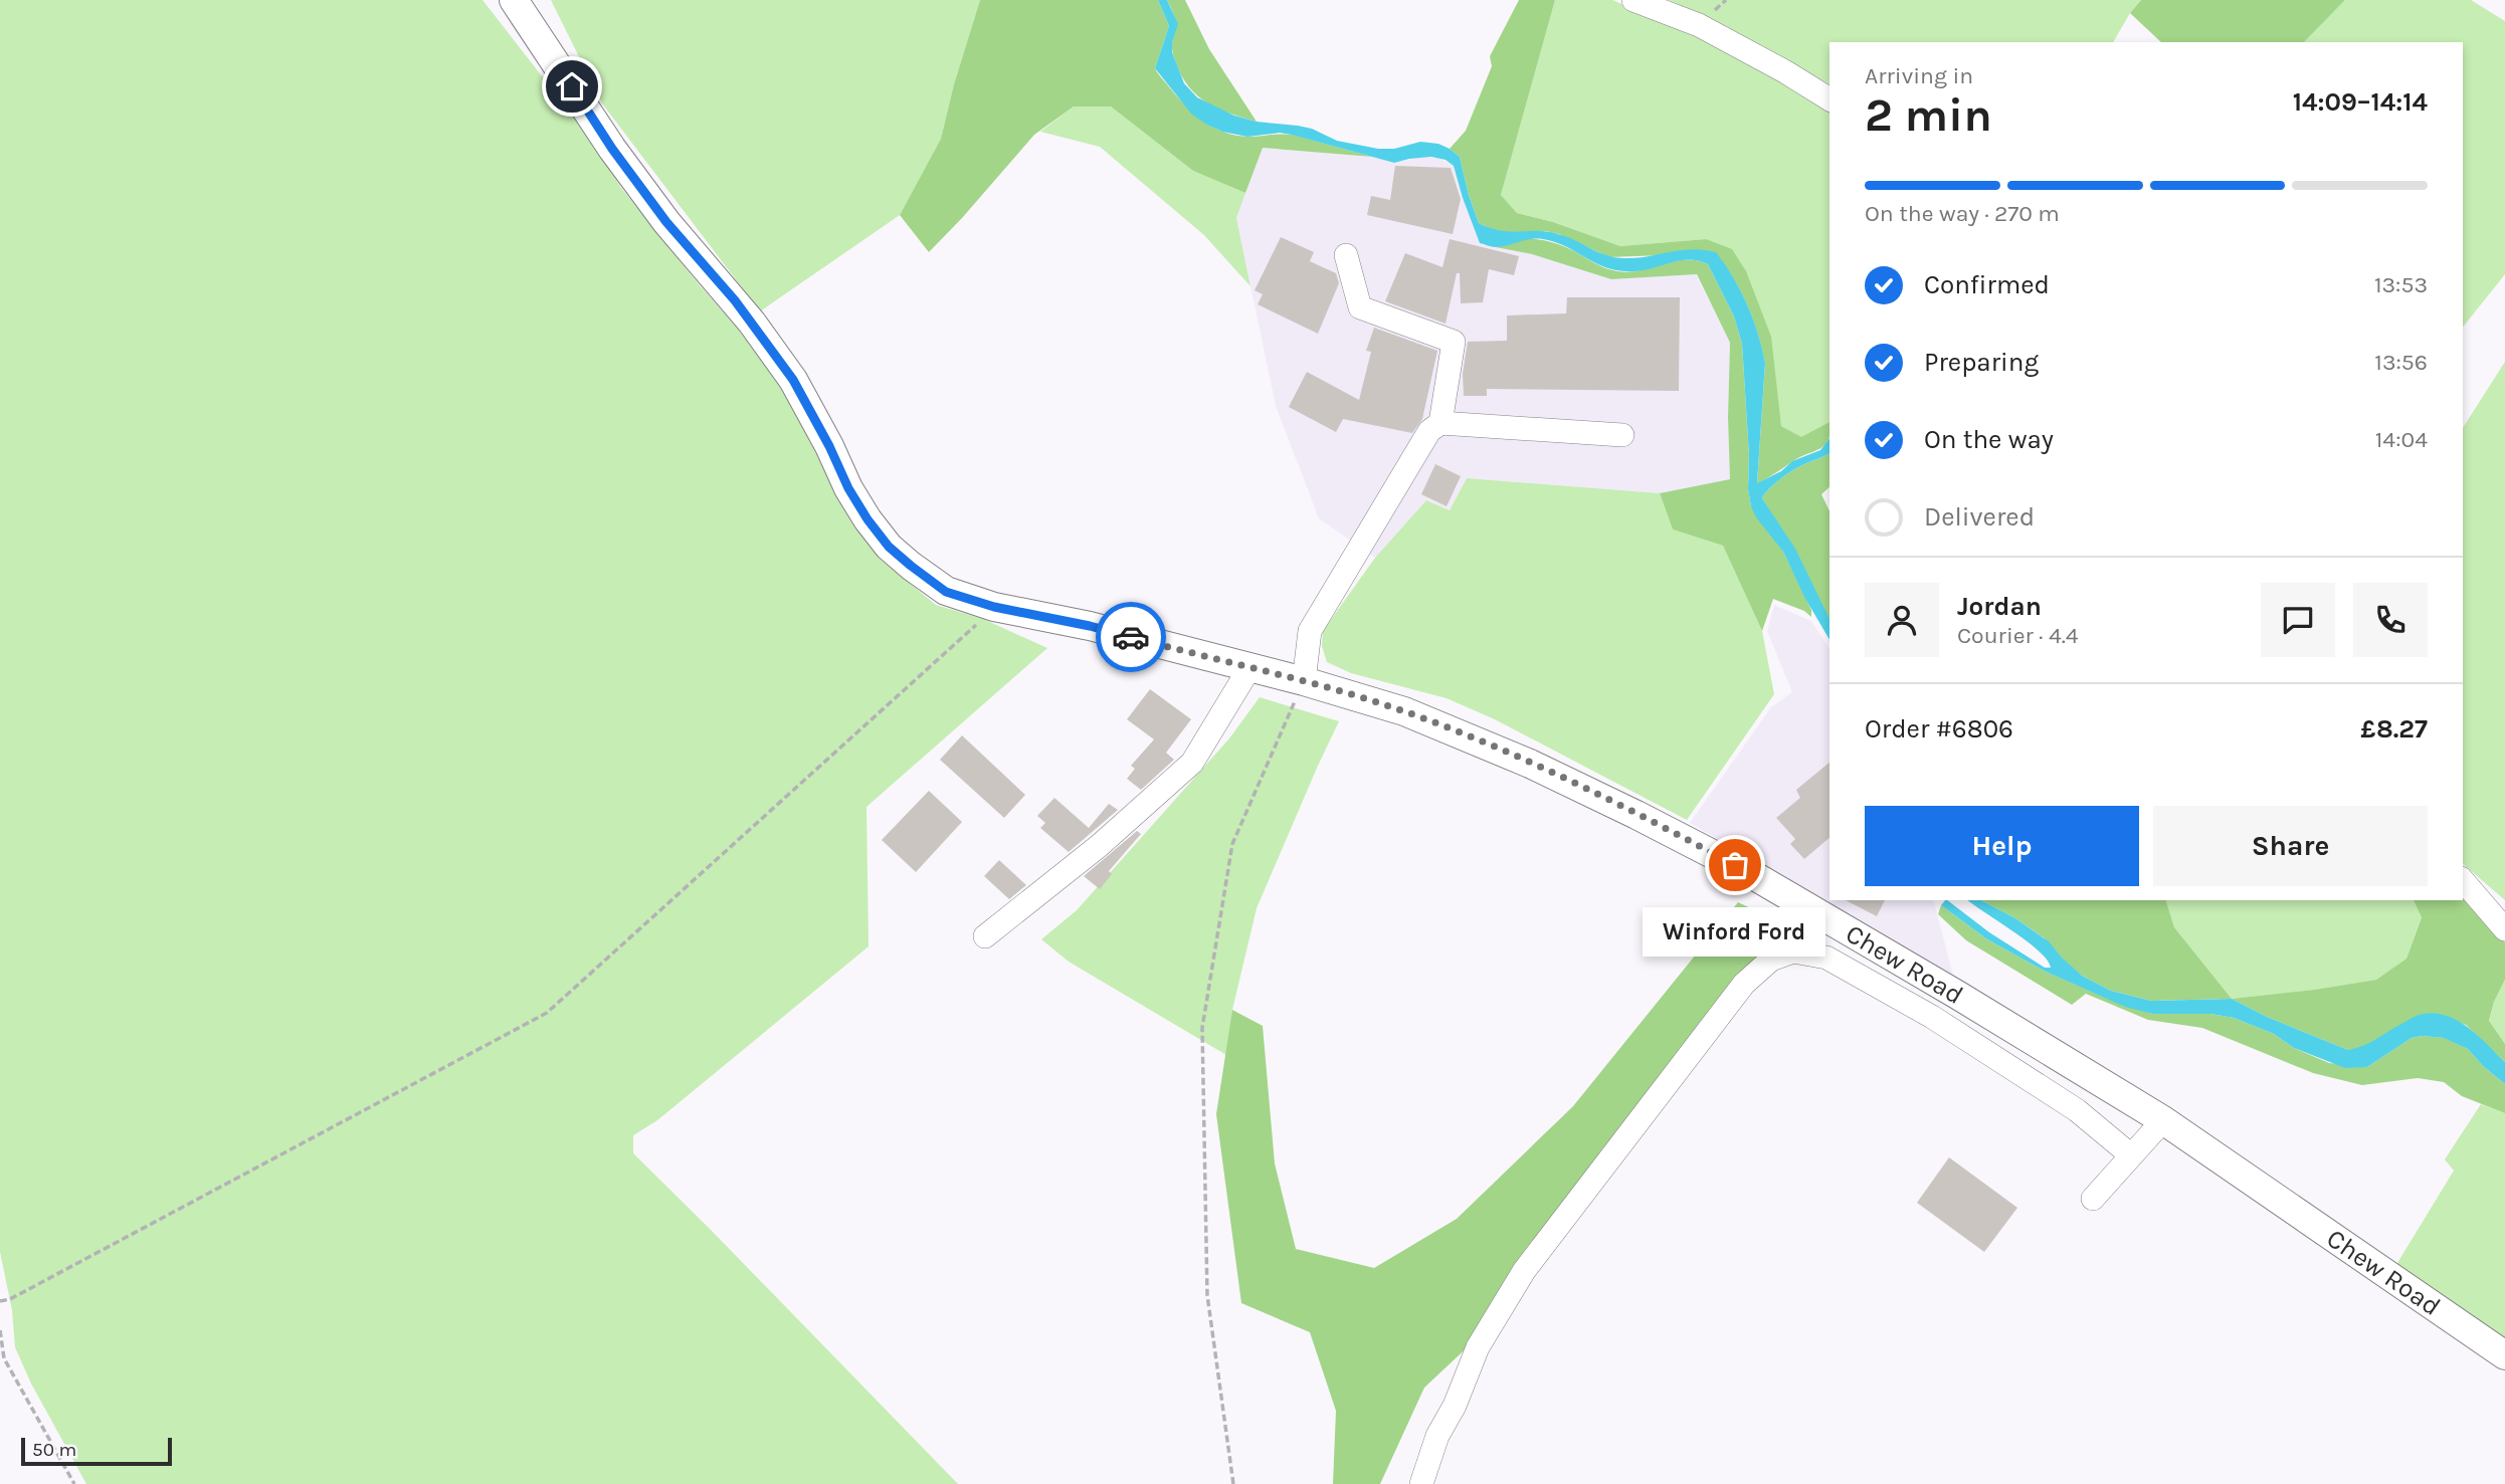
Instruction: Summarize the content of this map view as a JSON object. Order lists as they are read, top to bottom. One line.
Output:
{"streets":{"main road":["Chew Road"]},"places":["Winford Ford"],"scale_bar":"50 m","page":{"heading":["2 min","Arriving in","14:09–14:14"],"panel":["Jordan","Courier · 4.4","Order #6806","£8.27"],"bar":"On the way · 270 m","list":[["Confirmed","13:53"],["Preparing","13:56"],["On the way","14:04"],"Delivered"],"buttons":["Help","Share"],"bubble":"Winford Ford","scale":"50 m"}}
